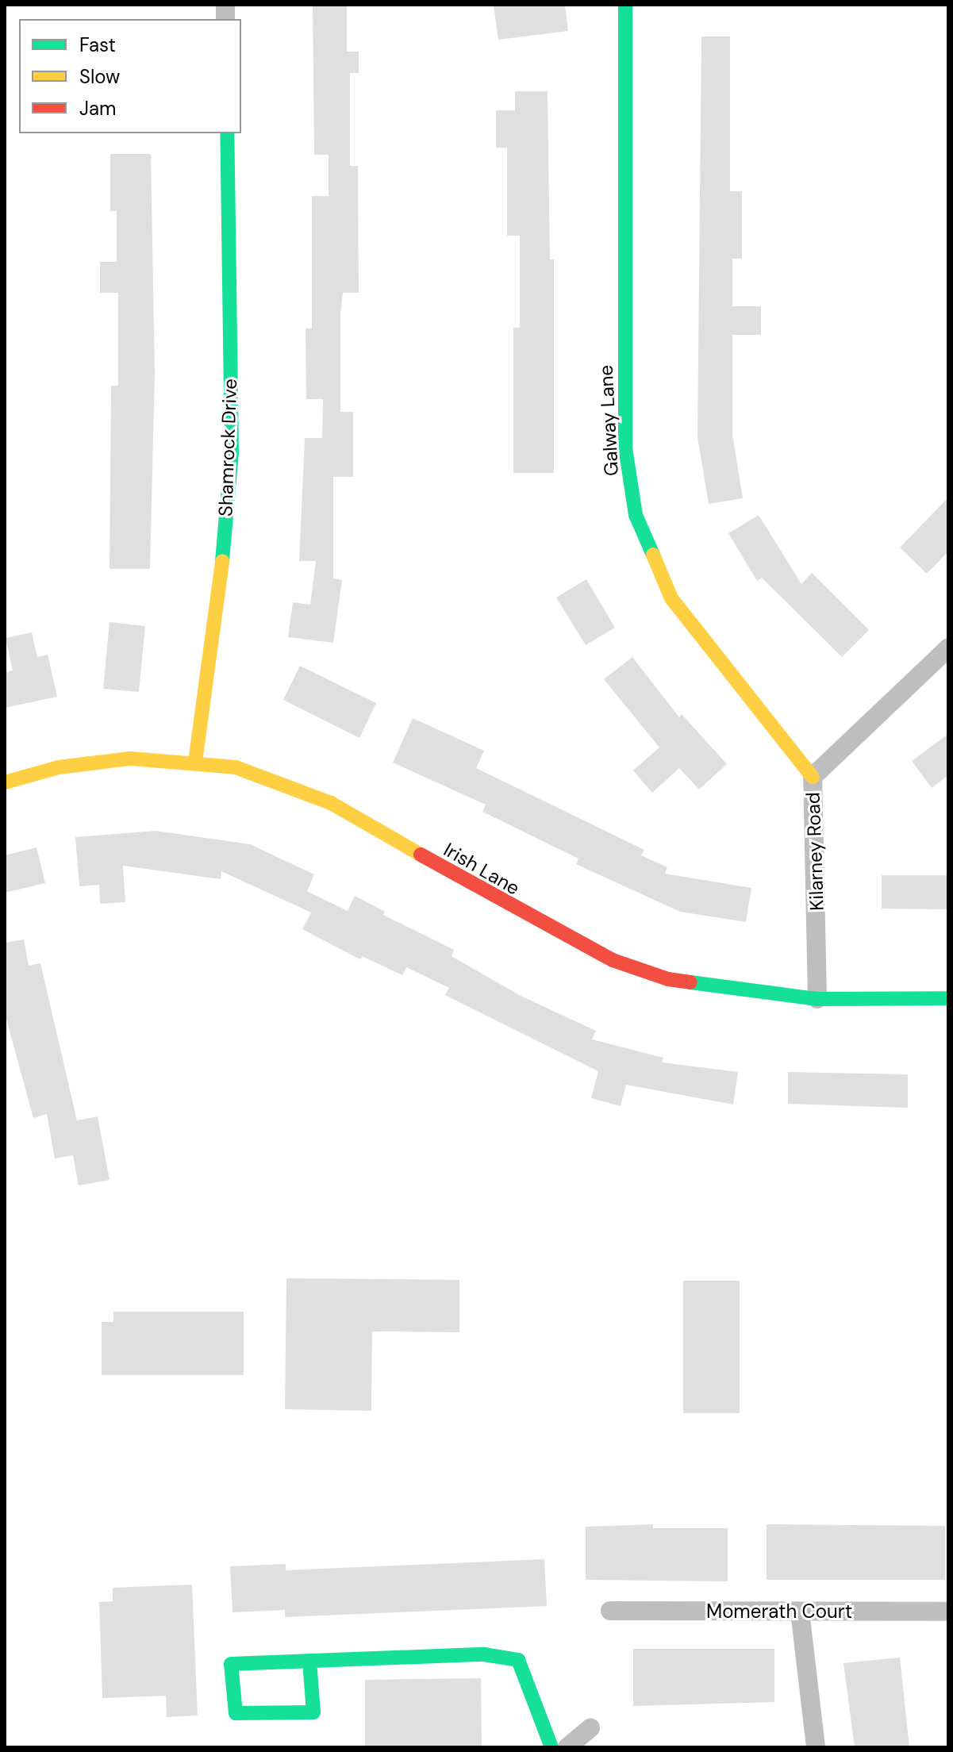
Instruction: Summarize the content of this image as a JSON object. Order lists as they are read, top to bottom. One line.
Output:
{"streets":{"street":["Galway Lane","Shamrock Drive","Kilarney Road","Irish Lane","Momerath Court"]},"crossings":[["Galway Lane","Kilarney Road"],["Shamrock Drive","Irish Lane"],["Kilarney Road","Irish Lane"]],"legend":["Fast","Slow","Jam"]}
